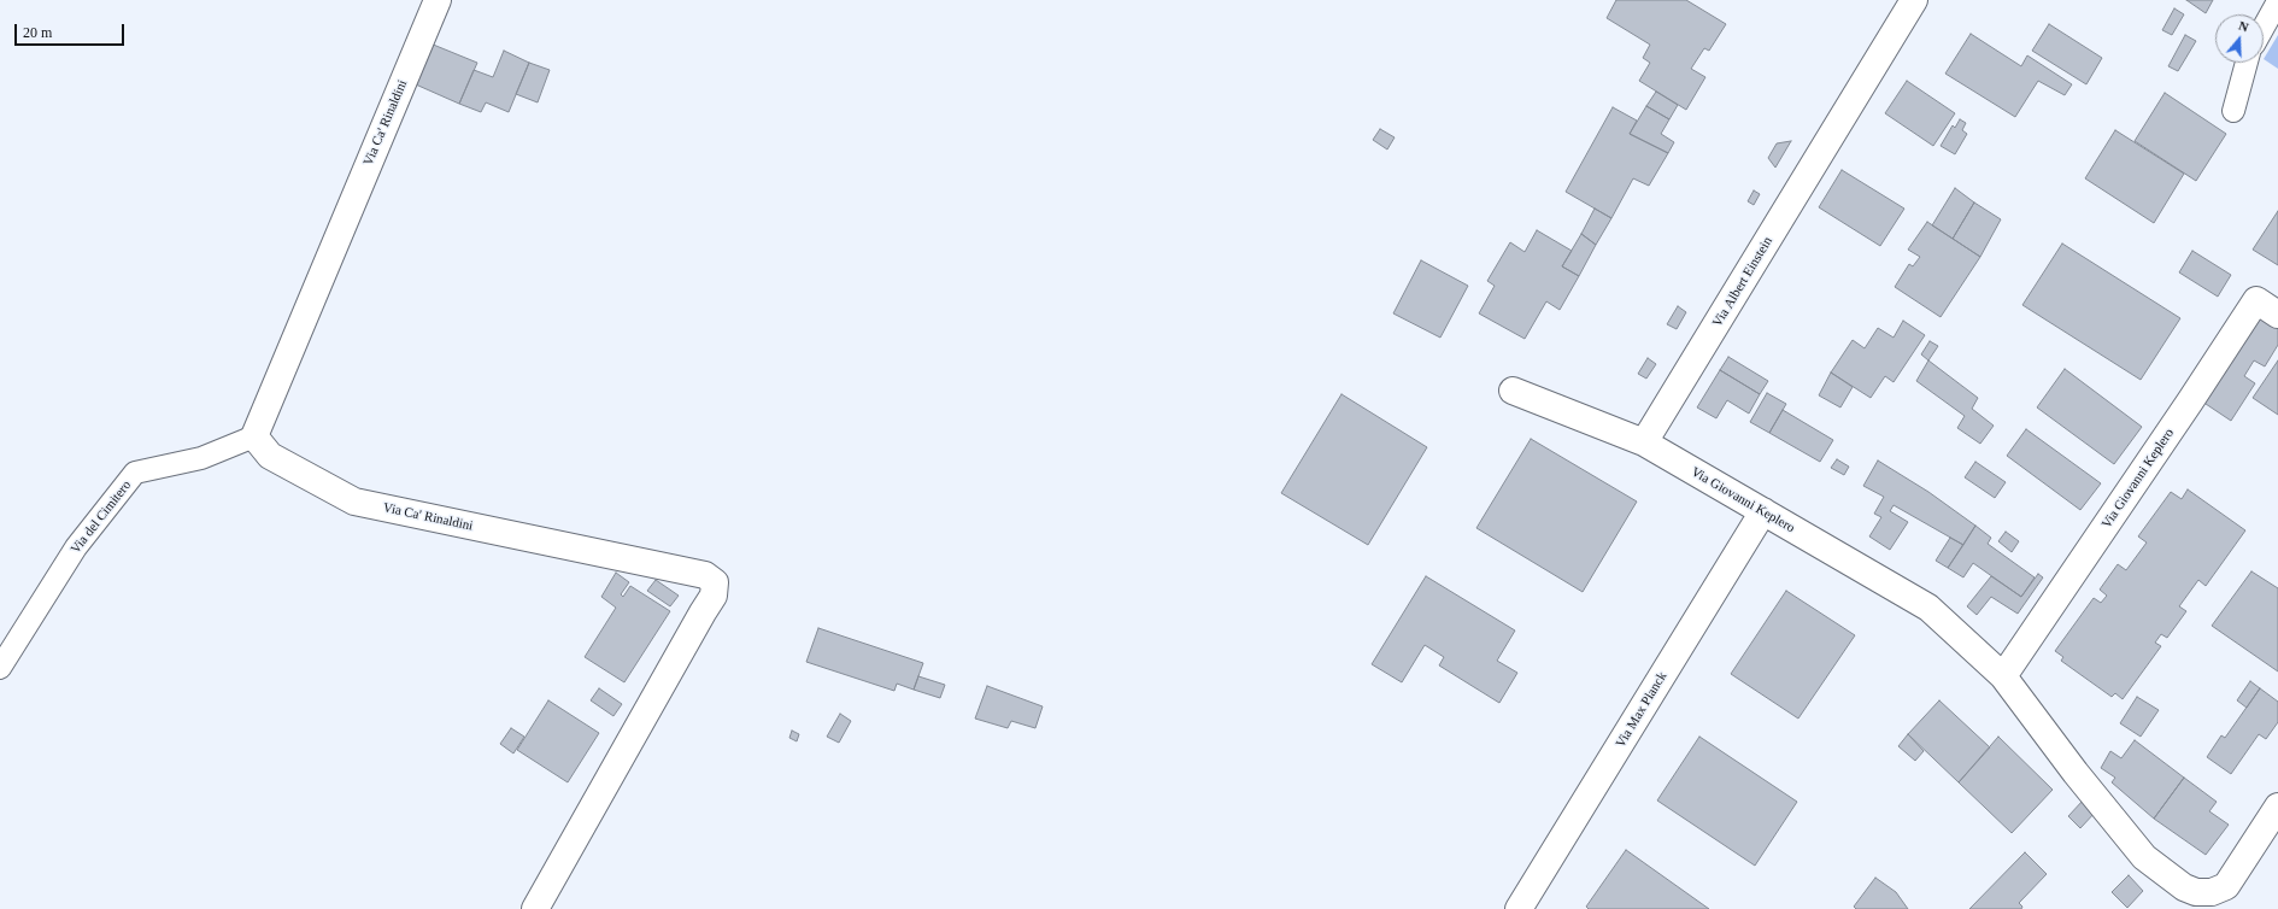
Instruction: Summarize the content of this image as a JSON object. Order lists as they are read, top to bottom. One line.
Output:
{"streets":{"street":["Via Ca' Rinaldini","Via Albert Einstein","Via Giovanni Keplero","Via Max Planck"],"lane":["Via del Cimitero"]},"crossings":[["Via Ca' Rinaldini","Via del Cimitero"],["Via Albert Einstein","Via Giovanni Keplero"],["Via Giovanni Keplero","Via Max Planck"]],"scale_bar":"20 m","north":"top"}
